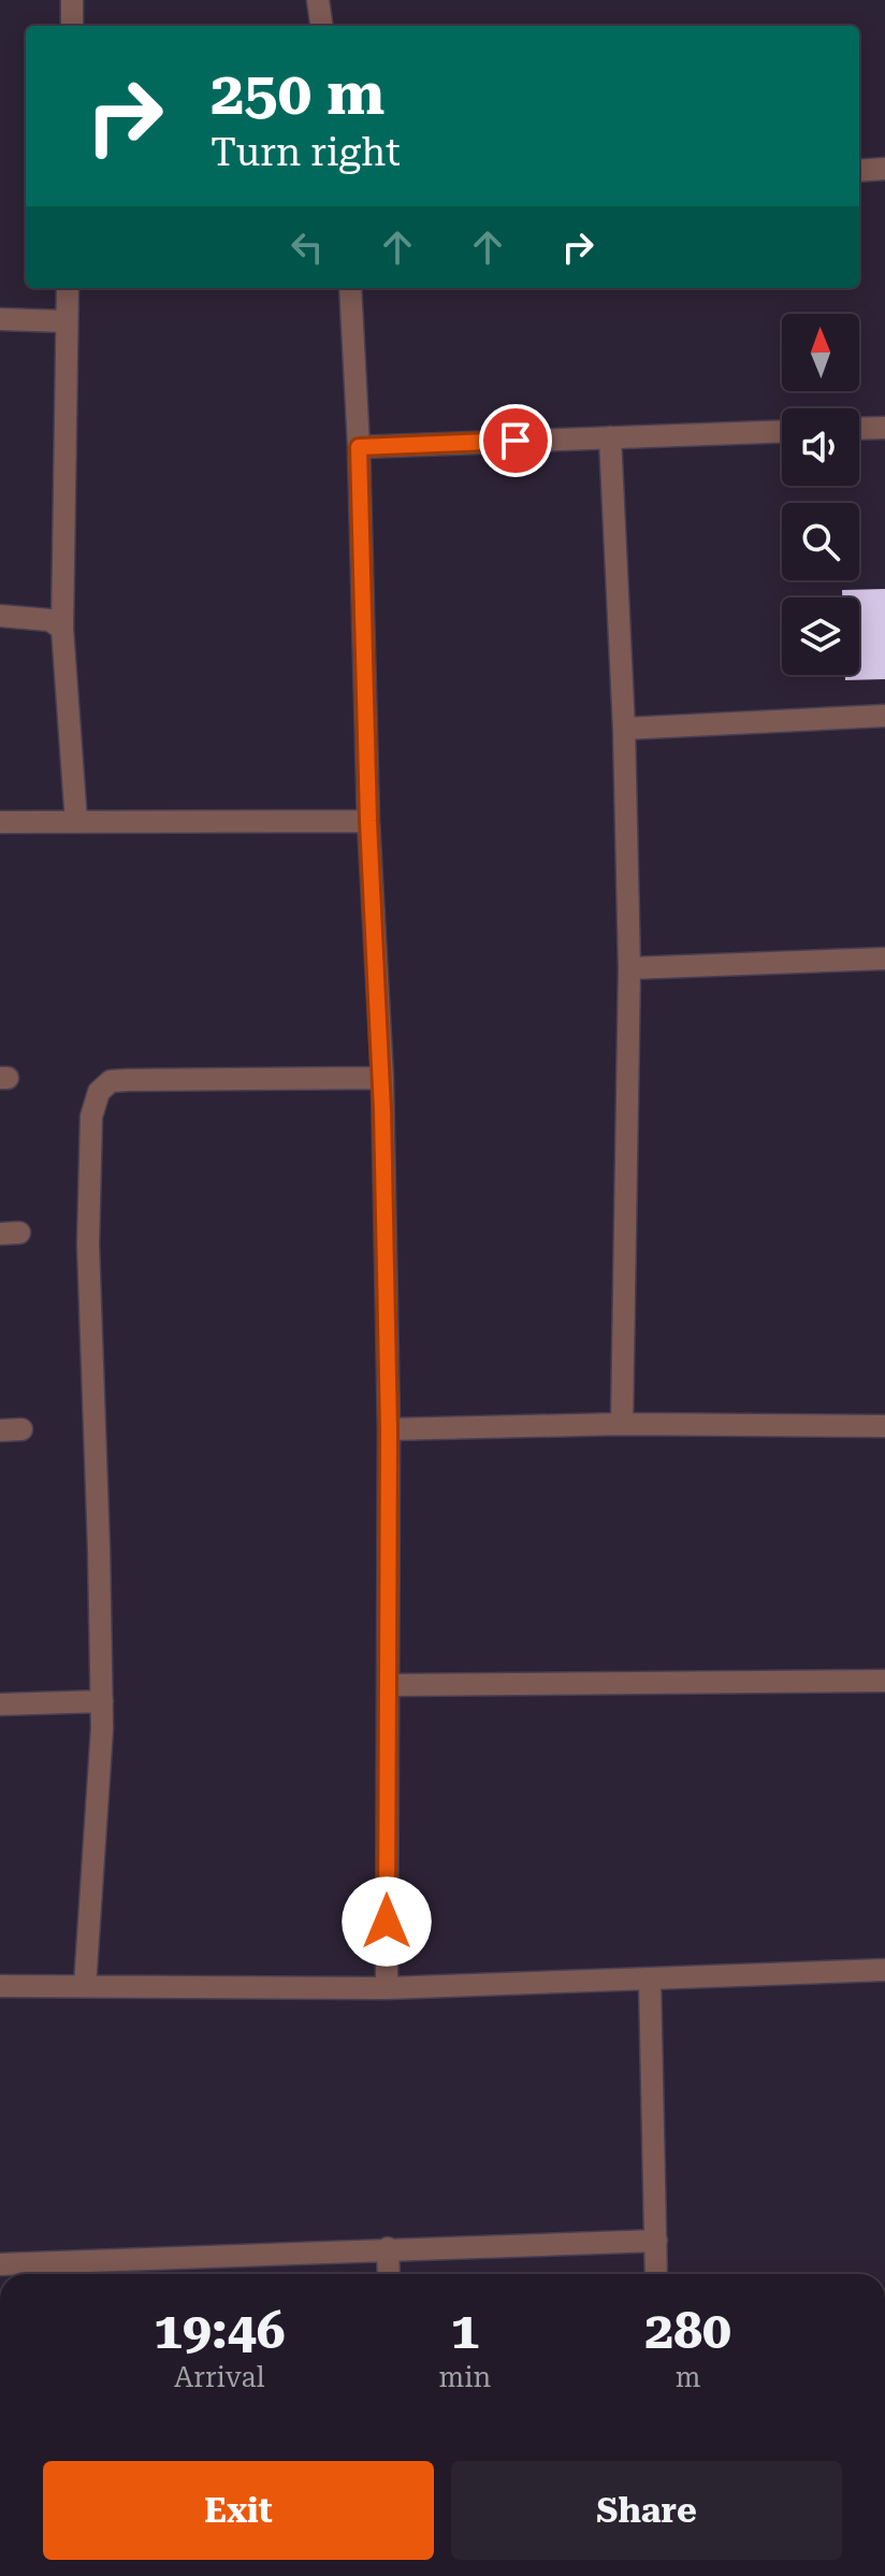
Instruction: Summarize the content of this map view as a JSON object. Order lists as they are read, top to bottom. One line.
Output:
{"north":"top","page":{"turn":["250 m","Turn right"],"eta":["19:46","Arrival","1","min","280","m"],"buttons":["Exit","Share"]}}
